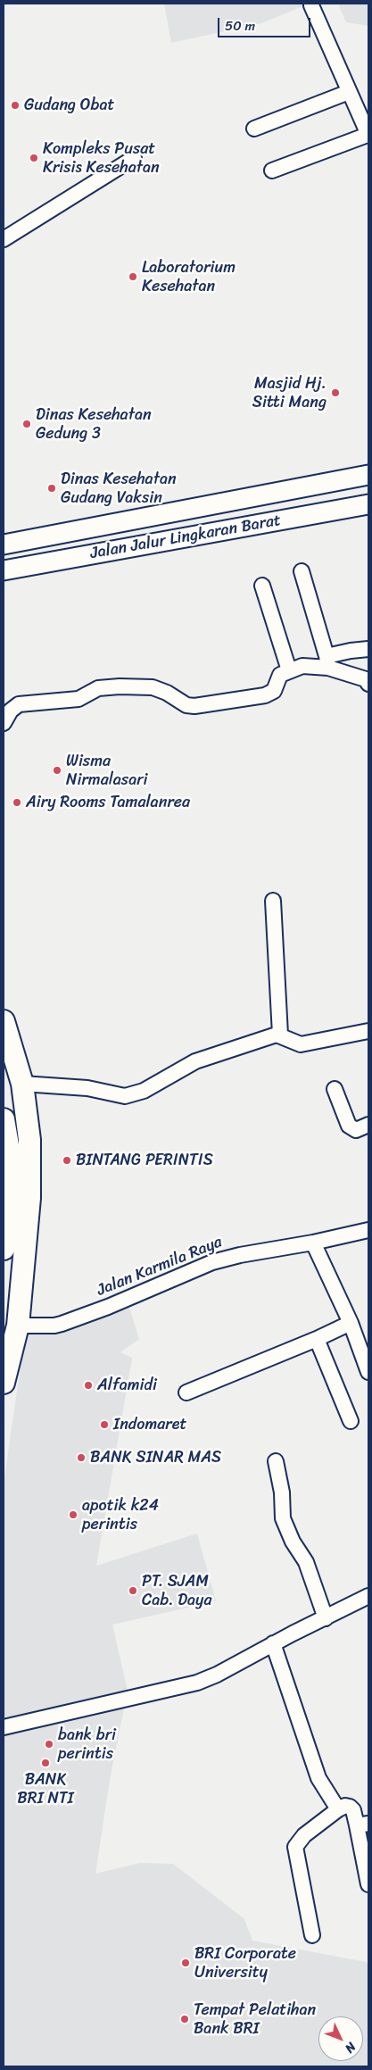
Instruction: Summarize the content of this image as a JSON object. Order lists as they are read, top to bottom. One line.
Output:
{"streets":{"main road":["Jalan Jalur Lingkaran Barat"],"street":["Jalan Karmila Raya"]},"places":["Gudang Obat","Kompleks Pusat Krisis Kesehatan","Laboratorium Kesehatan","Masjid Hj. Sitti Mang","Dinas Kesehatan Gedung 3","Dinas Kesehatan Gudang Vaksin","Wisma Nirmalasari","Airy Rooms Tamalanrea","BINTANG PERINTIS","Alfamidi","Indomaret","BANK SINAR MAS","apotik k24 perintis","PT. SJAM Cab. Daya","bank bri perintis","BANK BRI NTI","BRI Corporate University","Tempat Pelatihan Bank BRI"],"scale_bar":"50 m","north":"bottom right"}
